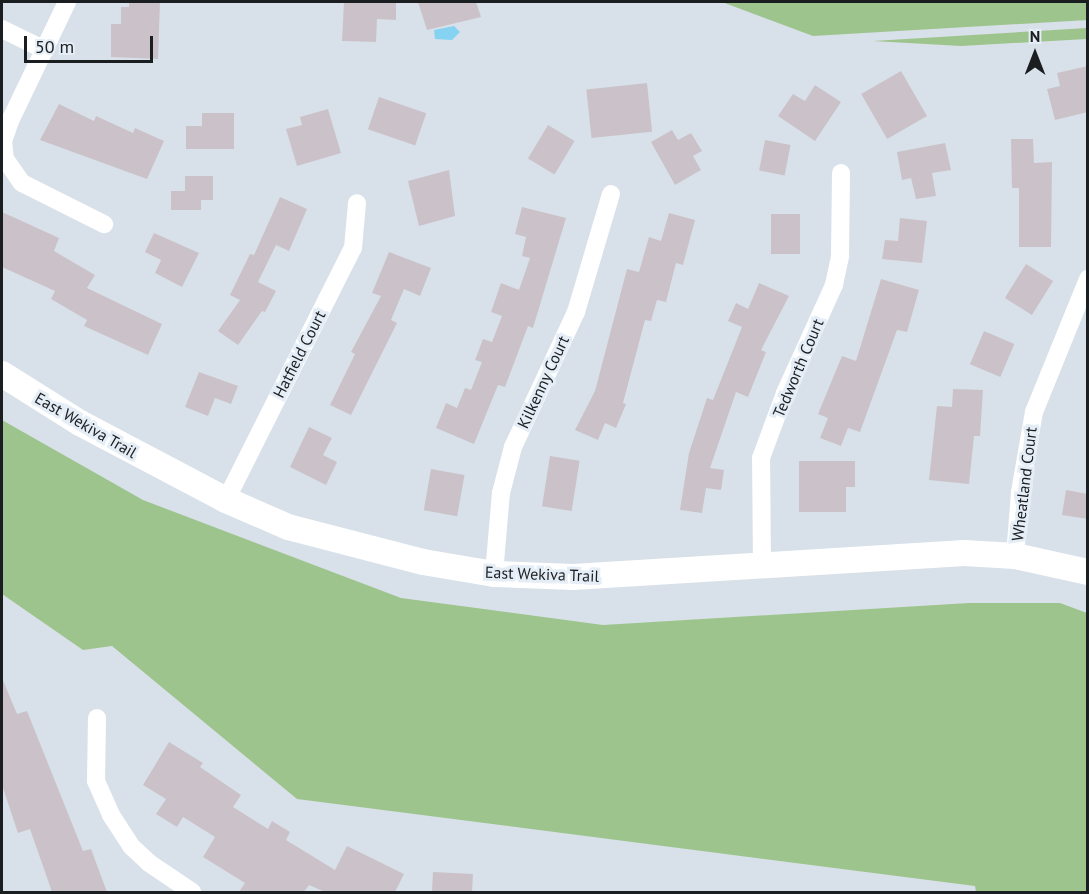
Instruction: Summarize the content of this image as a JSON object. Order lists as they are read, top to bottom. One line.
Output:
{"streets":{"street":["Hatfield Court","Tedworth Court","Kilkenny Court","East Wekiva Trail","Wheatland Court"]},"crossings":[["Hatfield Court","East Wekiva Trail"],["Tedworth Court","East Wekiva Trail"],["Kilkenny Court","East Wekiva Trail"],["East Wekiva Trail","Wheatland Court"]],"scale_bar":"50 m","north":"top"}
